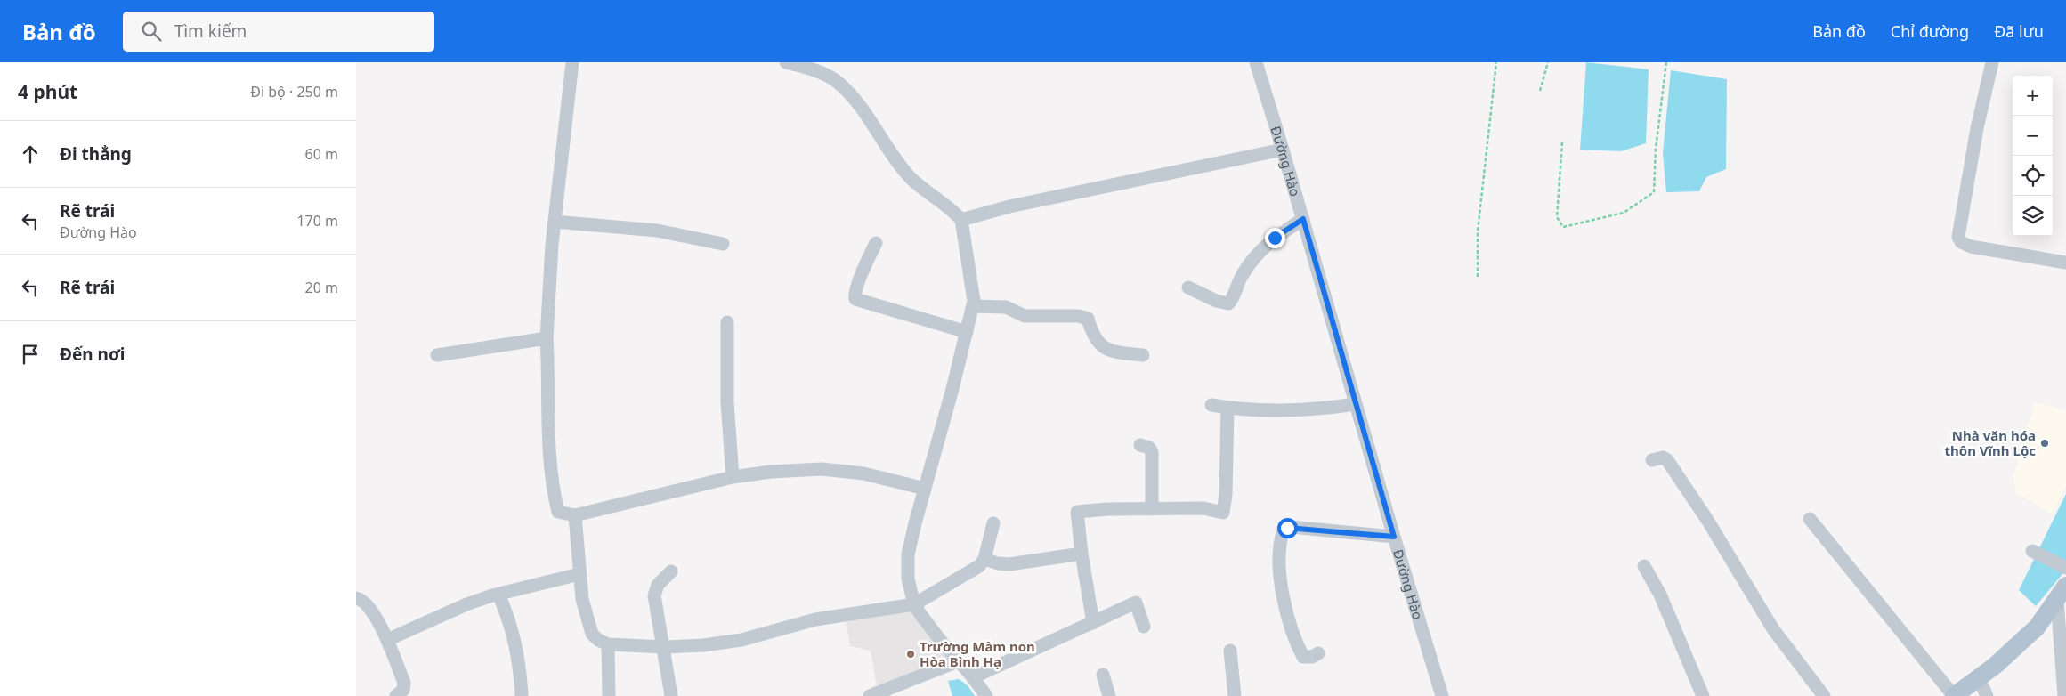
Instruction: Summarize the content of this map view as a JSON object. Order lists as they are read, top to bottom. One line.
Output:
{"streets":{"street":["Đường Hào"]},"places":["Nhà văn hóa thôn Vĩnh Lộc","Trường Màm non Hòa Bình Hạ"],"page":{"header":"Bản đồ","search":"Tìm kiếm","nav":["Bản đồ","Chỉ đường","Đã lưu"],"heading":["4 phút","Đi bộ · 250 m"],"map_buttons":["+","−"],"list":[["Đi thẳng","60 m"],["Rẽ trái","Đường Hào","170 m"],["Rẽ trái","20 m"],"Đến nơi"]}}
